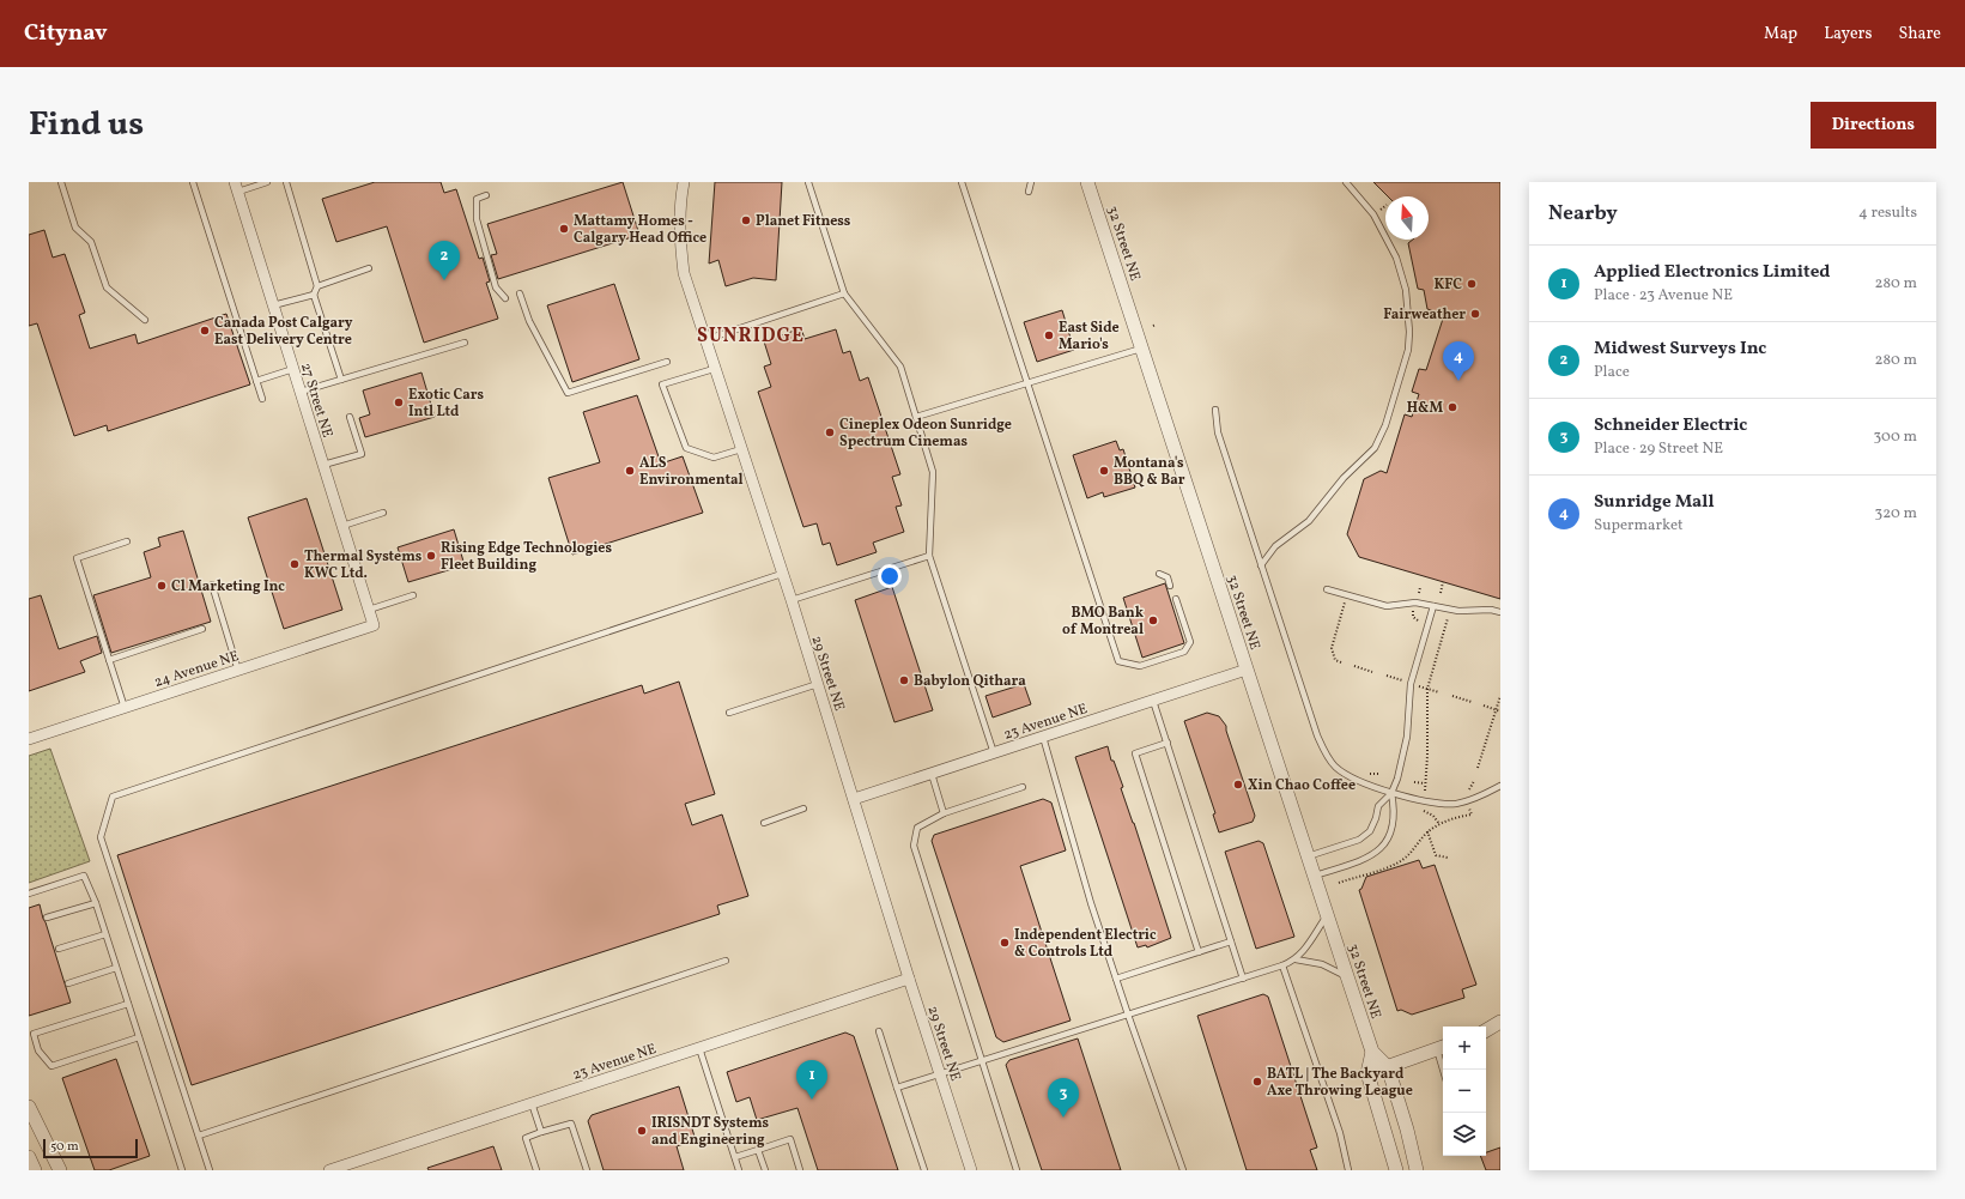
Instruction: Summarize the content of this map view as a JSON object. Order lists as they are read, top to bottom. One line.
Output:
{"streets":{"street":["32 Street NE","27 Street NE","24 Avenue NE","29 Street NE","23 Avenue NE"]},"crossings":[["32 Street NE","23 Avenue NE"],["27 Street NE","24 Avenue NE"],["29 Street NE","23 Avenue NE"]],"districts":["SUNRIDGE"],"places":["Planet Fitness","Mattamy Homes - Calgary Head Office","KFC","Fairweather","Canada Post Calgary East Delivery Centre","East Side Mario's","Exotic Cars Intl Ltd","H&M","Cineplex Odeon Sunridge Spectrum Cinemas","ALS Environmental","Montana's BBQ & Bar","Rising Edge Technologies Fleet Building","Thermal Systems KWC Ltd.","Cl Marketing Inc","BMO Bank of Montreal","Babylon Qithara","Xin Chao Coffee","Independent Electric & Controls Ltd","BATL | The Backyard Axe Throwing League","IRISNDT Systems and Engineering"],"scale_bar":"50 m","north":"top","page":{"header":"Citynav","nav":["Map","Layers","Share"],"title":"Find us","buttons":"Directions","heading":["Nearby","4 results"],"pins":["2","4","1","3"],"list":[{"mark":"1","name":"Applied Electronics Limited","note":"Place · 23 Avenue NE","value":"280 m"},{"mark":"2","name":"Midwest Surveys Inc","note":"Place","value":"280 m"},{"mark":"3","name":"Schneider Electric","note":"Place · 29 Street NE","value":"300 m"},{"mark":"4","name":"Sunridge Mall","note":"Supermarket","value":"320 m"}],"map_buttons":["+","−"],"scale":"50 m"}}
